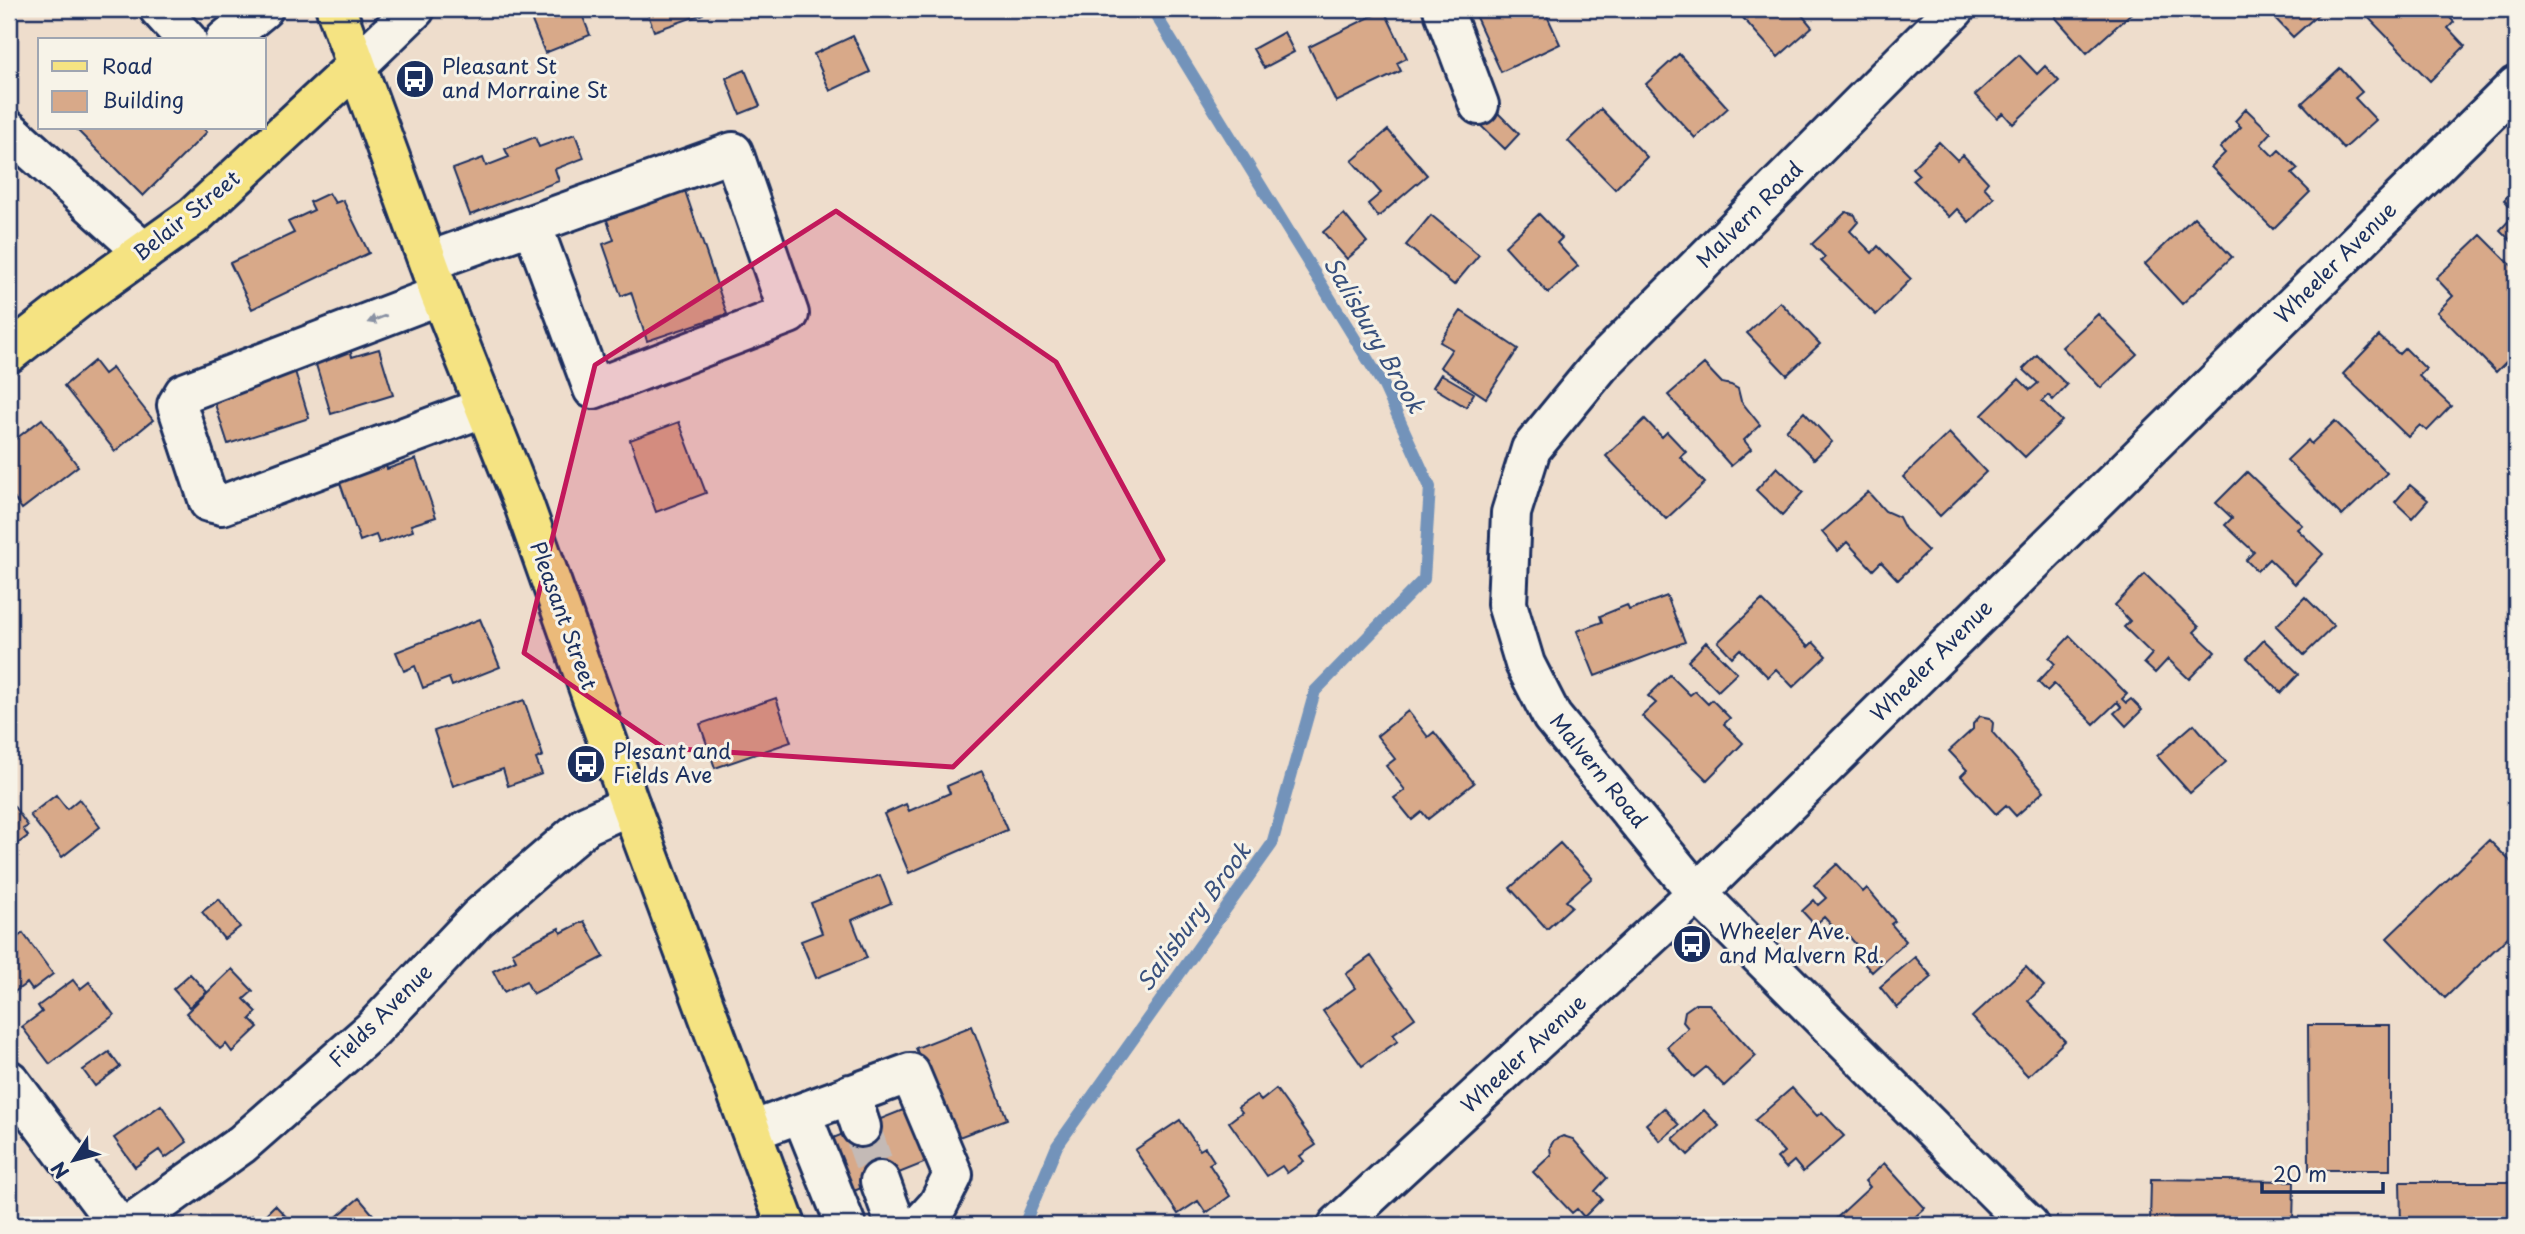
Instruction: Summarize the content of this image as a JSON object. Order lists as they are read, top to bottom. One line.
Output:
{"streets":{"main road":["Belair Street","Pleasant Street"],"street":["Malvern Road","Wheeler Avenue","Fields Avenue"]},"crossings":[["Malvern Road","Wheeler Avenue"],["Belair Street","Pleasant Street"],["Pleasant Street","Fields Avenue"]],"water":["Salisbury Brook"],"places":{"bus stop":["Pleasant St and Morraine St","Plesant and Fields Ave","Wheeler Ave. and Malvern Rd."]},"legend":["Road","Building"],"scale_bar":"20 m","north":"bottom left"}
